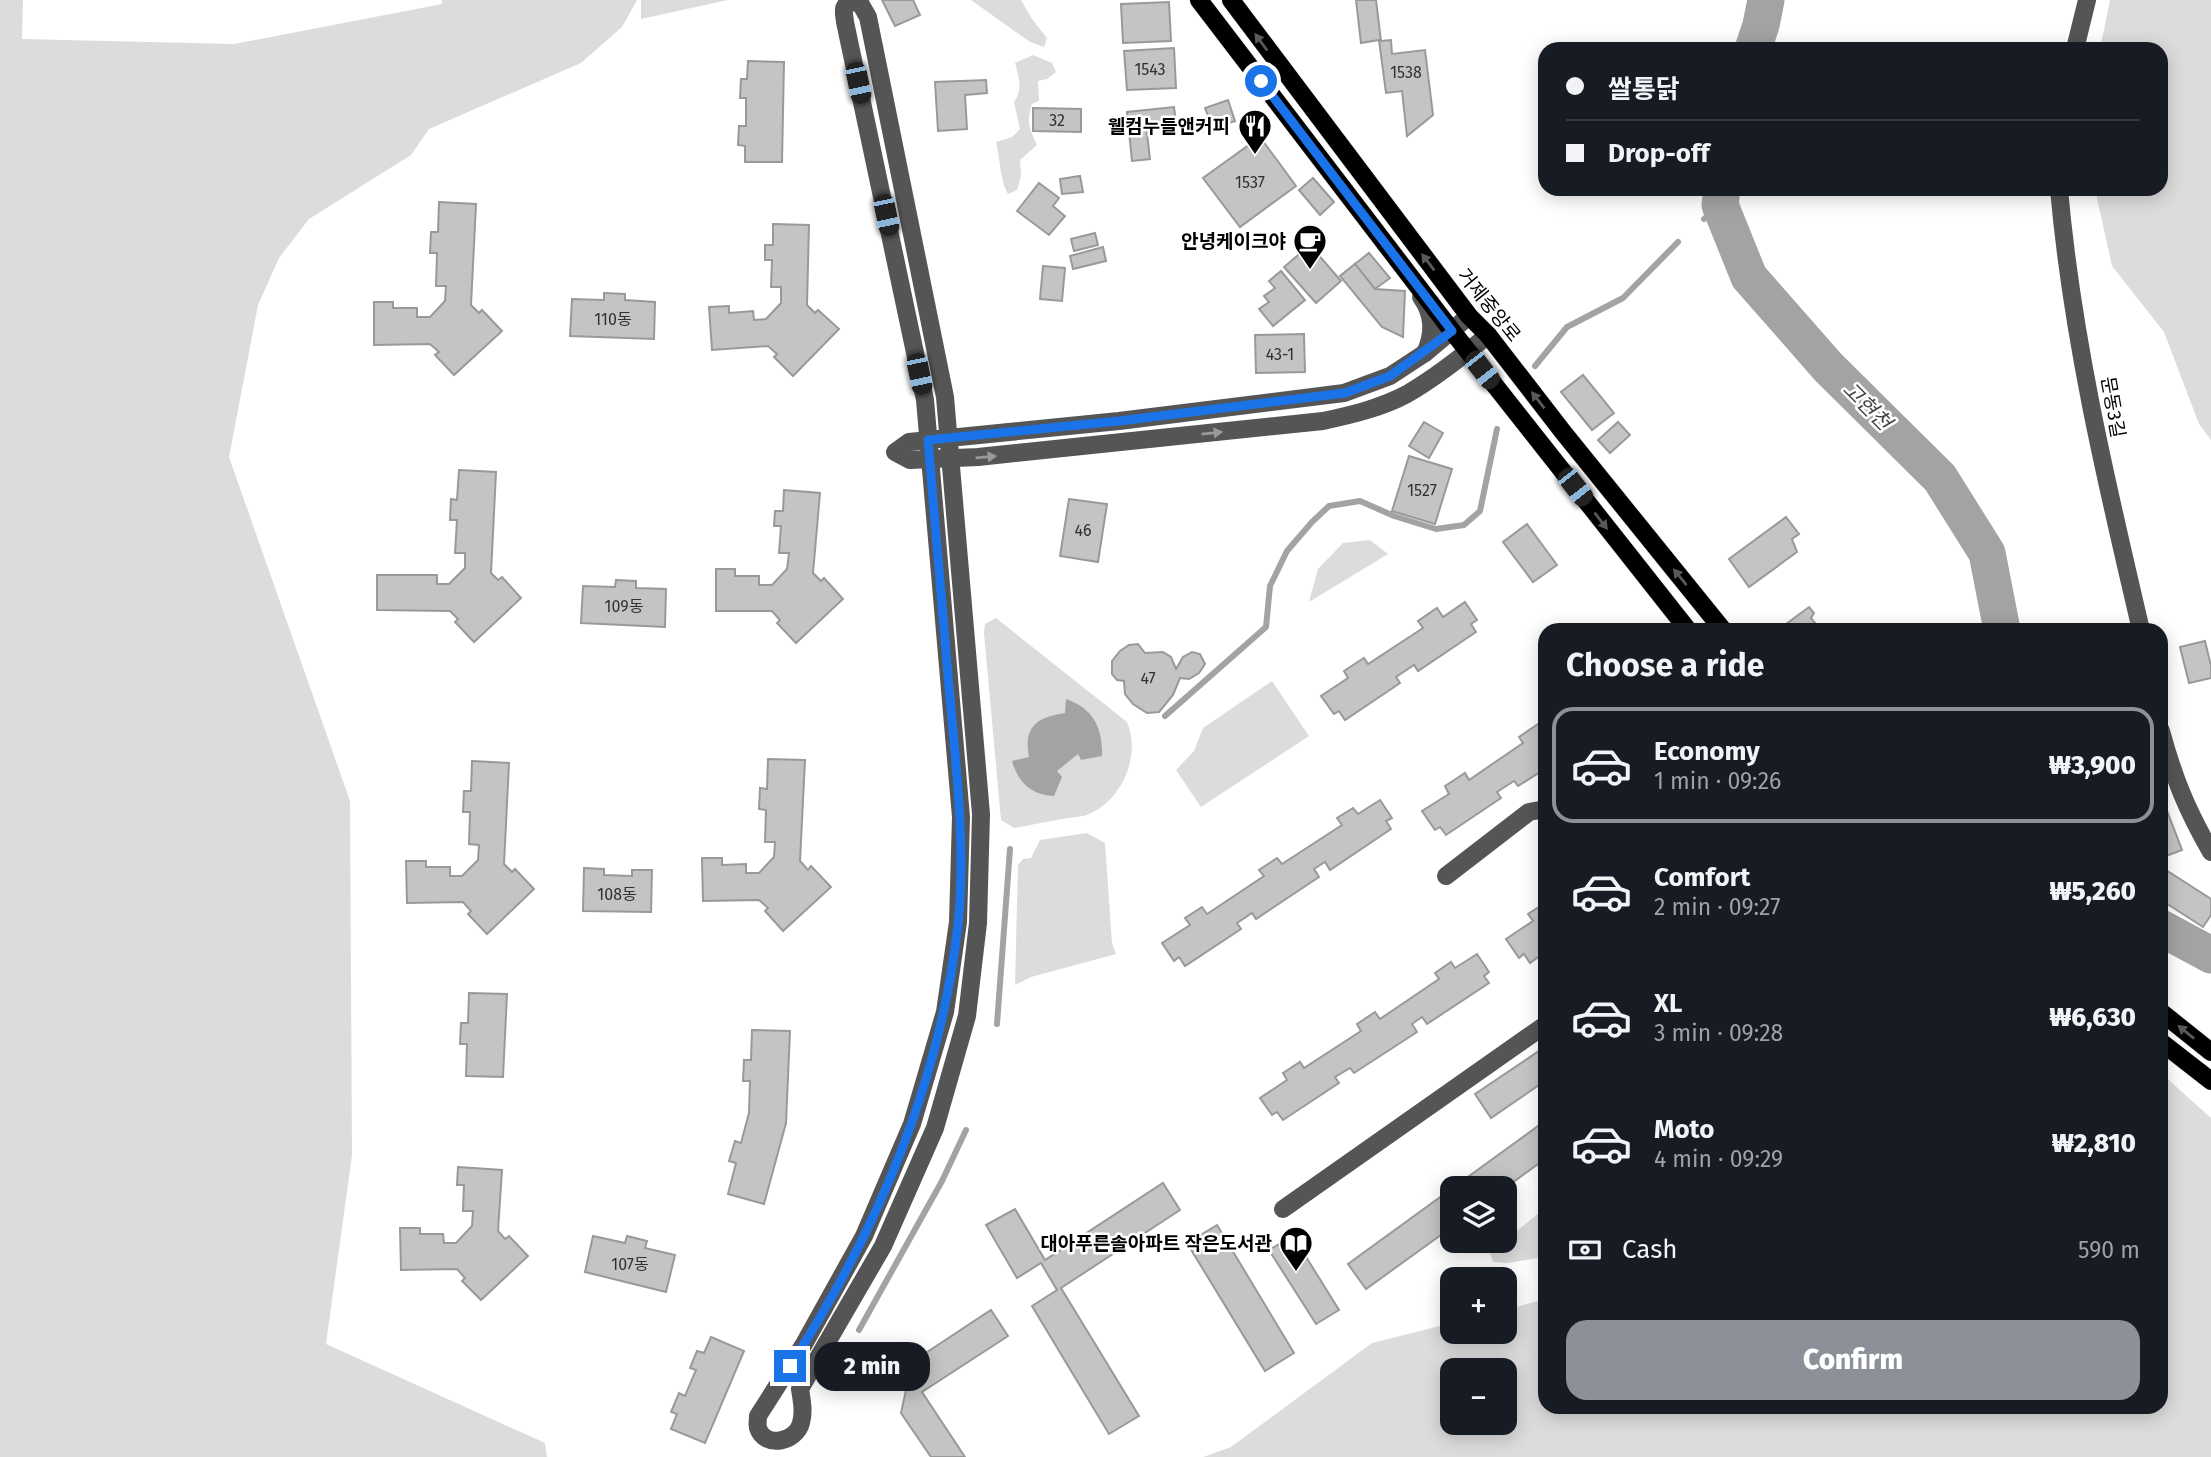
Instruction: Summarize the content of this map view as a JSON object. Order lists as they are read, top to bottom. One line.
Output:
{"streets":{"main road":["거제중앙로"],"street":["문동3길"]},"water":["고현천"],"places":{"restaurant":["웰컴누들앤커피"],"cafe":["안녕케이크야"],"library":["대아푸른솔아파트 작은도서관"]},"house_numbers":["1543","1538","32","1537","110동","43-1","1527","46","109동","47","108동","107동"],"page":{"banner":["쌀통닭","Drop-off"],"heading":"Choose a ride","list":[{"name":"Economy","note":"1 min · 09:26","value":"₩3,900"},{"name":"Comfort","note":"2 min · 09:27","value":"₩5,260"},{"name":"XL","note":"3 min · 09:28","value":"₩6,630"},{"name":"Moto","note":"4 min · 09:29","value":"₩2,810"}],"map_buttons":["+","−"],"pay":["Cash","590 m"],"buttons":"Confirm","bubble":"2 min"}}
